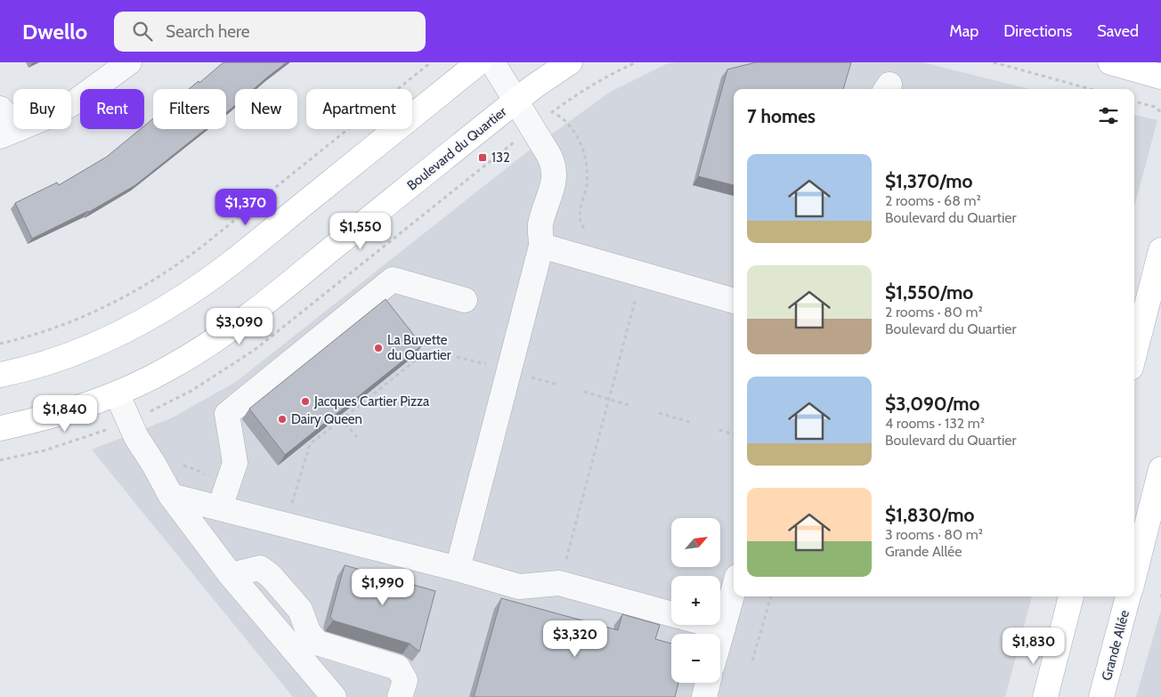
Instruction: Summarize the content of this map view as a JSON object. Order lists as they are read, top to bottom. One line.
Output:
{"streets":{"main road":["Boulevard du Quartier","Grande Allée"]},"places":{"transit":["132"],"other":["La Buvette du Quartier","Jacques Cartier Pizza","Dairy Queen"]},"north":"top right","page":{"header":"Dwello","search":"Search here","nav":["Map","Directions","Saved"],"chip":["Buy","Rent","Filters","New","Apartment"],"heading":"7 homes","list":[{"name":"$1,370/mo","note":"2 rooms · 68 m² · Boulevard du Quartier"},{"name":"$1,550/mo","note":"2 rooms · 80 m² · Boulevard du Quartier"},{"name":"$3,090/mo","note":"4 rooms · 132 m² · Boulevard du Quartier"},{"name":"$1,830/mo","note":"3 rooms · 80 m² · Grande Allée"}],"price":["$1,370","$1,550","$3,090","$1,840","$1,990","$3,320","$1,830"],"map_buttons":["+","−"]}}
